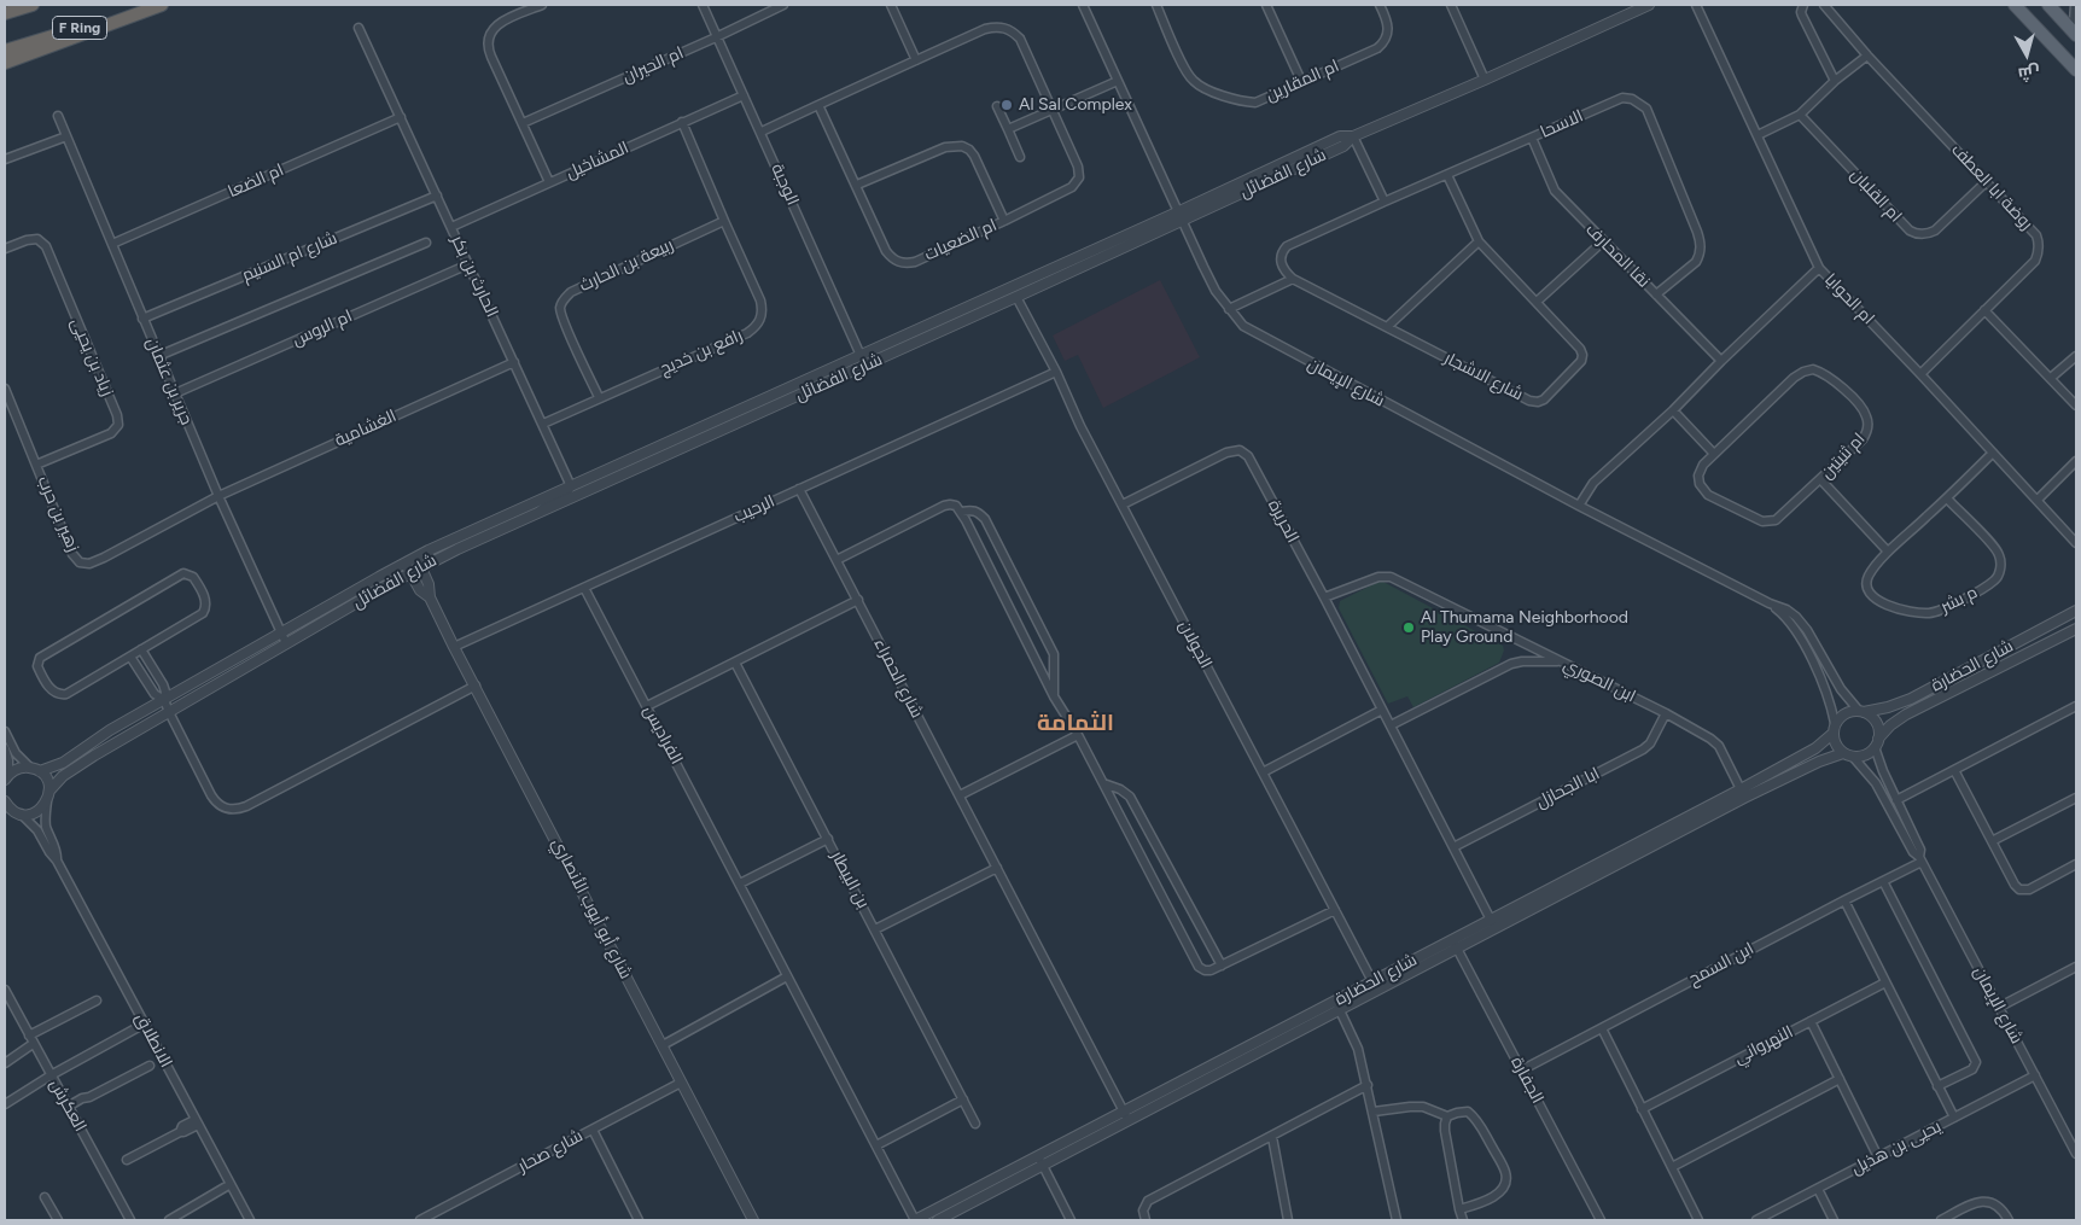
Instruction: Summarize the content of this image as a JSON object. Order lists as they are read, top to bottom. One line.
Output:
{"streets":{"highway":["F Ring"],"street":["ام الحيران","ام المقارين","الاسحا","المشاخيل","شارع الفضائل","ام الضعا","الوجبة","روضة ابا العطف","ام القلبان","ام الضعيات","نقا المحارف","شارع ام السنيم","ربيعة بن الحارث","الحارث بن بكر","ام الحوايا","ام الروس","رافع بن خديج","زياد بن يحيى","شارع الاشجار","جرير بن عثمان","شارع الإيمان","الغشامية","ام ثنيتين","الرحيب","زهير بن حرب","الحريرة","م بشر","الجولان","شارع الحضارة","شارع الحمراء","ابن الصوري","الفراديس","ابا الجحازل","بن البيطار","شارع أبو أيوب الأنصاري","ابن السمح","الانطلاق","النهرواني","الجفارة","العكرش","يحيى بن هذيل","شارع صحار"]},"crossings":[["ام الحيران","الوجبة"],["الاسحا","نقا المحارف"],["الاسحا","شارع الاشجار"],["المشاخيل","الوجبة"],["المشاخيل","الحارث بن بكر"],["المشاخيل","رافع بن خديج"],["شارع الفضائل","الوجبة"],["شارع الفضائل","جرير بن عثمان"],["شارع الفضائل","شارع الإيمان"],["شارع الفضائل","الجولان"],["شارع الفضائل","شارع أبو أيوب الأنصاري"],["ام الضعا","الحارث بن بكر"],["ام الضعا","جرير بن عثمان"],["الوجبة","ام الضعيات"],["روضة ابا العطف","ام القلبان"],["روضة ابا العطف","ام الحوايا"],["شارع ام السنيم","الحارث بن بكر"],["شارع ام السنيم","جرير بن عثمان"],["ربيعة بن الحارث","رافع بن خديج"],["الحارث بن بكر","ام الروس"],["الحارث بن بكر","رافع بن خديج"],["الحارث بن بكر","الغشامية"],["ام الحوايا","م بشر"],["ام الروس","جرير بن عثمان"],["زياد بن يحيى","زهير بن حرب"],["جرير بن عثمان","الغشامية"],["جرير بن عثمان","زهير بن حرب"],["شارع الإيمان","شارع الحضارة"],["شارع الإيمان","ابن السمح"],["شارع الإيمان","يحيى بن هذيل"],["الغشامية","زهير بن حرب"],["الرحيب","الجولان"],["الرحيب","شارع الحمراء"],["الرحيب","الفراديس"],["الرحيب","شارع أبو أيوب الأنصاري"],["الحريرة","الجولان"],["الحريرة","شارع الحضارة"],["الحريرة","ابن الصوري"],["الحريرة","ابا الجحازل"],["الجولان","شارع الحضارة"],["شارع الحضارة","شارع الحمراء"],["شارع الحضارة","ابن الصوري"],["شارع الحضارة","الفراديس"],["شارع الحضارة","الجفارة"],["ابن الصوري","ابا الجحازل"],["شارع أبو أيوب الأنصاري","شارع صحار"],["ابن السمح","الجفارة"]],"districts":["الثمامة"],"places":["Al Sal Complex","Al Thumama Neighborhood Play Ground"],"north":"bottom"}
